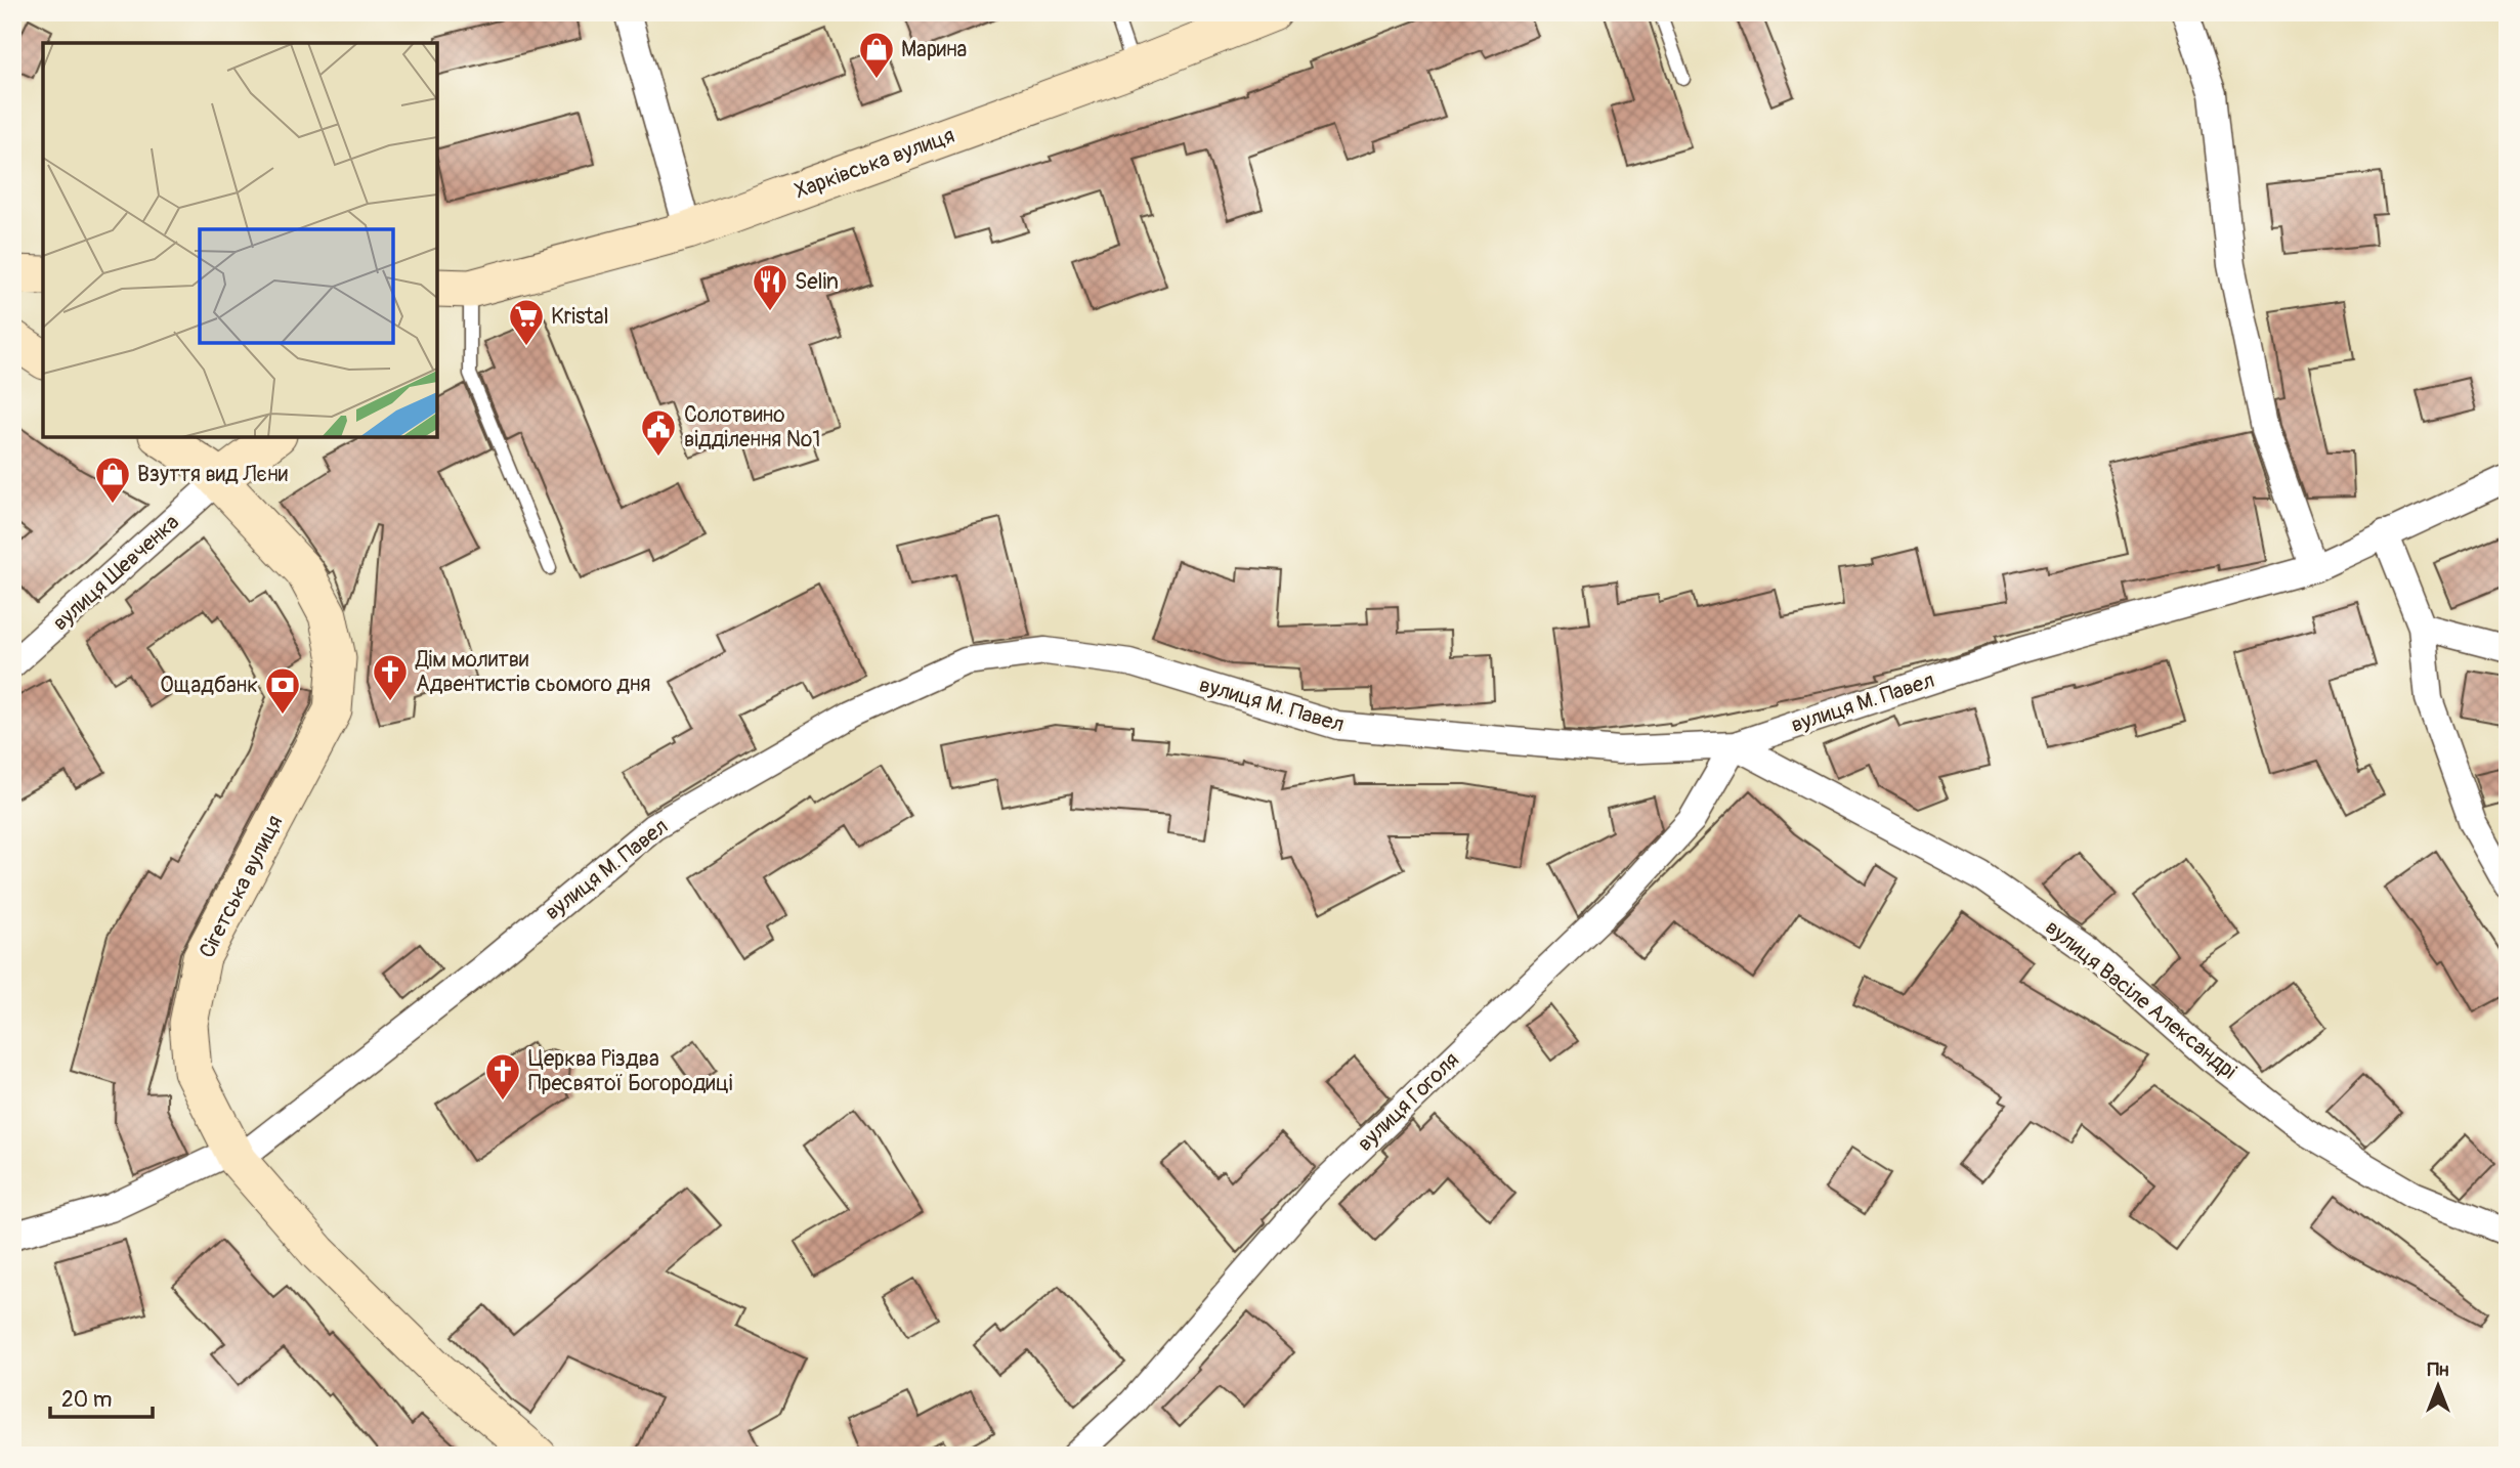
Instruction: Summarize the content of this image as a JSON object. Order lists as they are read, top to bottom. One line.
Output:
{"streets":{"street":["Харківська вулиця","вулиця Шевченка","вулиця М. Павел","Сігетська вулиця","вулиця Васіле Александрі","вулиця Гоголя"]},"crossings":[["вулиця Шевченка","Сігетська вулиця"],["вулиця М. Павел","Сігетська вулиця"],["вулиця М. Павел","вулиця Васіле Александрі"],["вулиця М. Павел","вулиця Гоголя"],["вулиця Васіле Александрі","вулиця Гоголя"]],"places":{"shop":["Марина","Взуття вид Лєни"],"restaurant":["Selin"],"supermarket":["Kristal"],"public building":["Солотвино відділення №1"],"church":["Дім молитви Адвентистів сьомого дня","Церква Різдва Пресвятої Богородиці"],"bank":["Ощадбанк"]},"scale_bar":"20 m","north":"top"}
